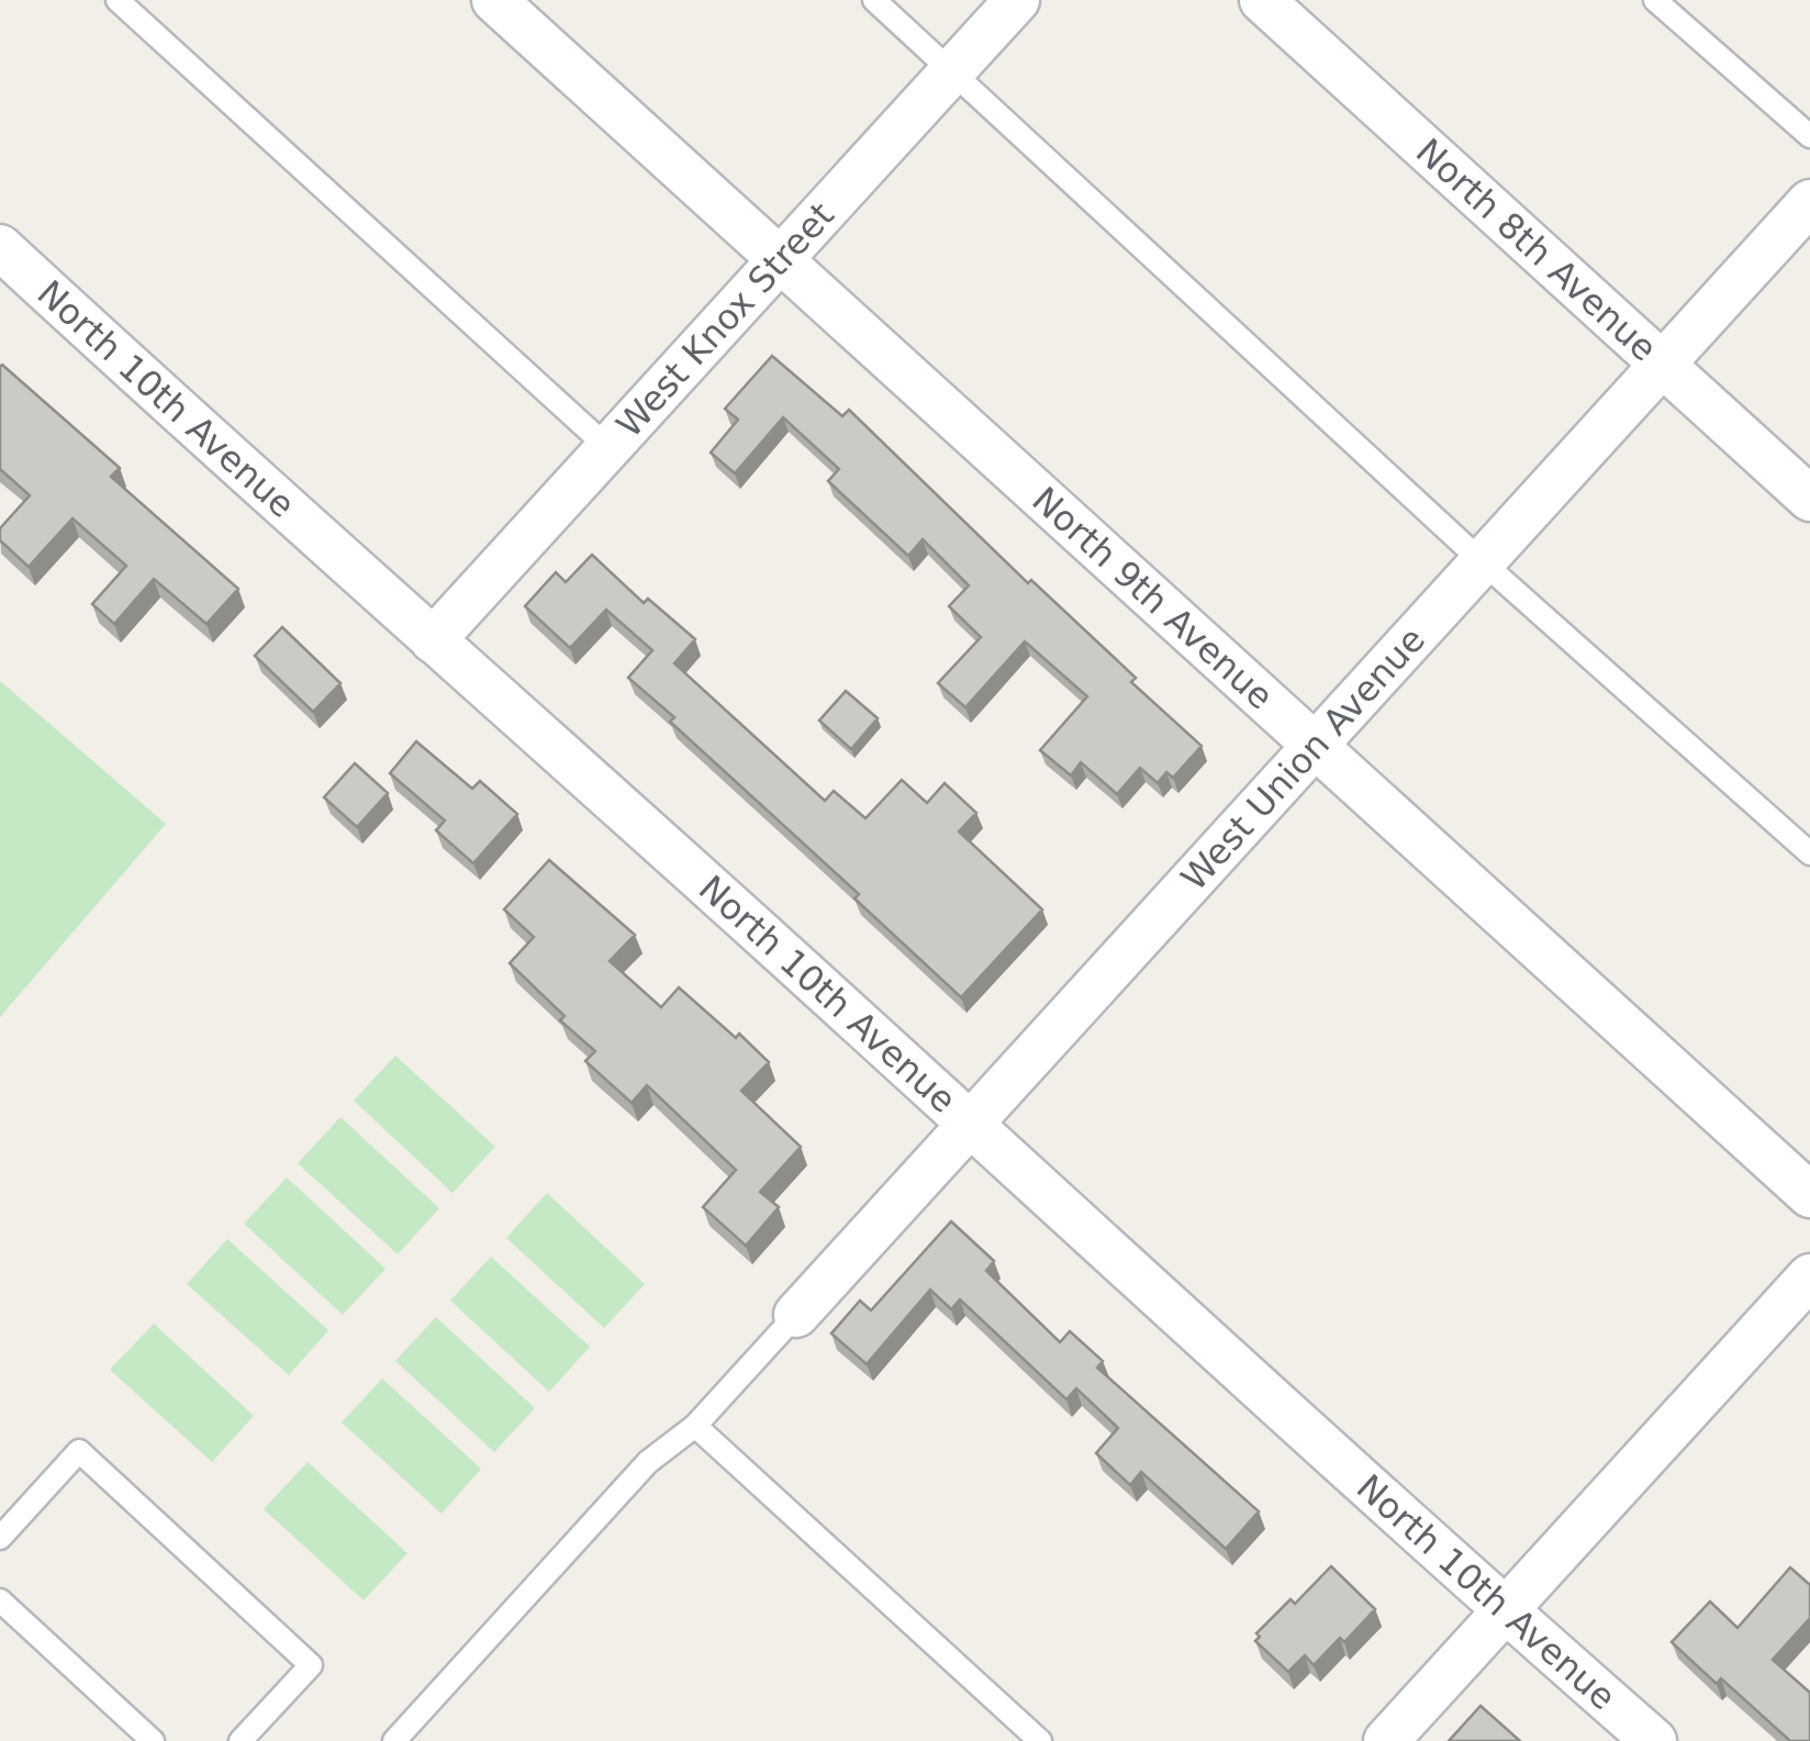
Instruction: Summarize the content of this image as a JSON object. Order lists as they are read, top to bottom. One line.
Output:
{"streets":{"street":["North 8th Avenue","West Knox Street","North 10th Avenue","North 9th Avenue","West Union Avenue"]},"crossings":[["North 8th Avenue","West Union Avenue"],["West Knox Street","North 10th Avenue"],["West Knox Street","North 9th Avenue"],["North 10th Avenue","West Union Avenue"],["North 9th Avenue","West Union Avenue"]]}
